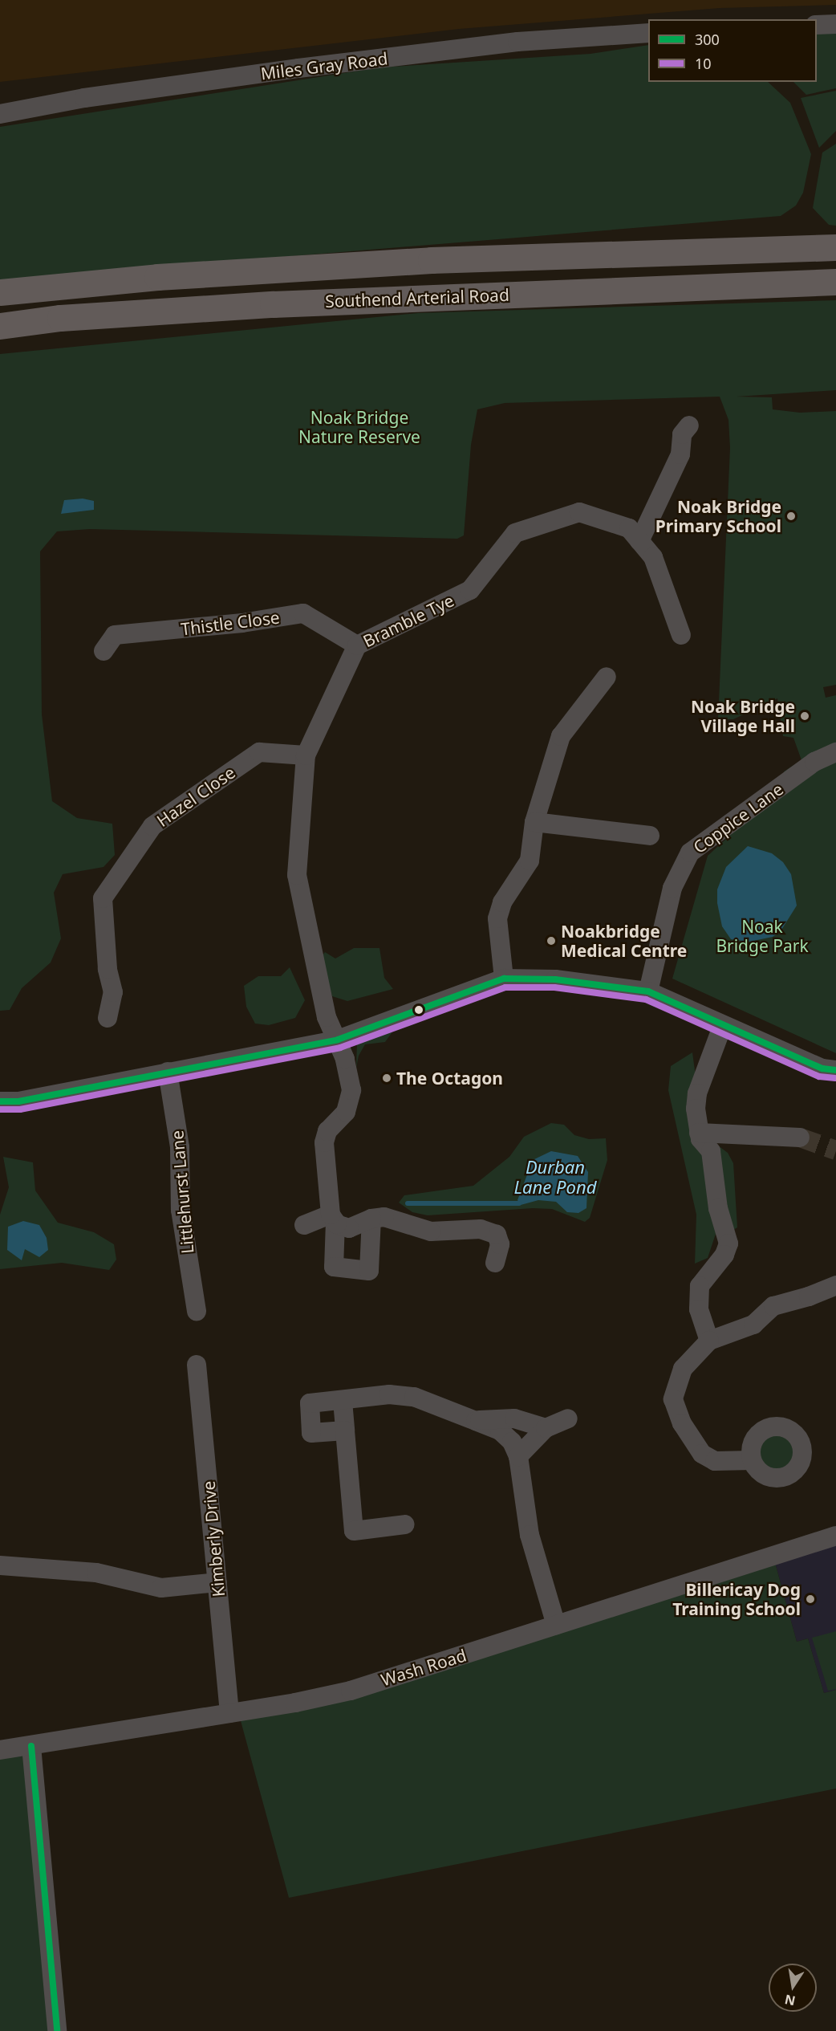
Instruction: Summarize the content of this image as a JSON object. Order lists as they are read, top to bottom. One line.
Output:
{"streets":{"highway":["Southend Arterial Road"],"street":["Miles Gray Road","Bramble Tye","Thistle Close","Hazel Close","Coppice Lane","Littlehurst Lane","Kimberly Drive","Wash Road"]},"crossings":[["Bramble Tye","Thistle Close"],["Bramble Tye","Hazel Close"],["Kimberly Drive","Wash Road"]],"water":["Durban Lane Pond"],"parks":["Noak Bridge Nature Reserve","Noak Bridge Park"],"places":["Noak Bridge Primary School","Noak Bridge Village Hall","Noakbridge Medical Centre","The Octagon","Billericay Dog Training School"],"lines":["transit line 300","transit line 10"],"legend":["300","10"],"north":"bottom"}
